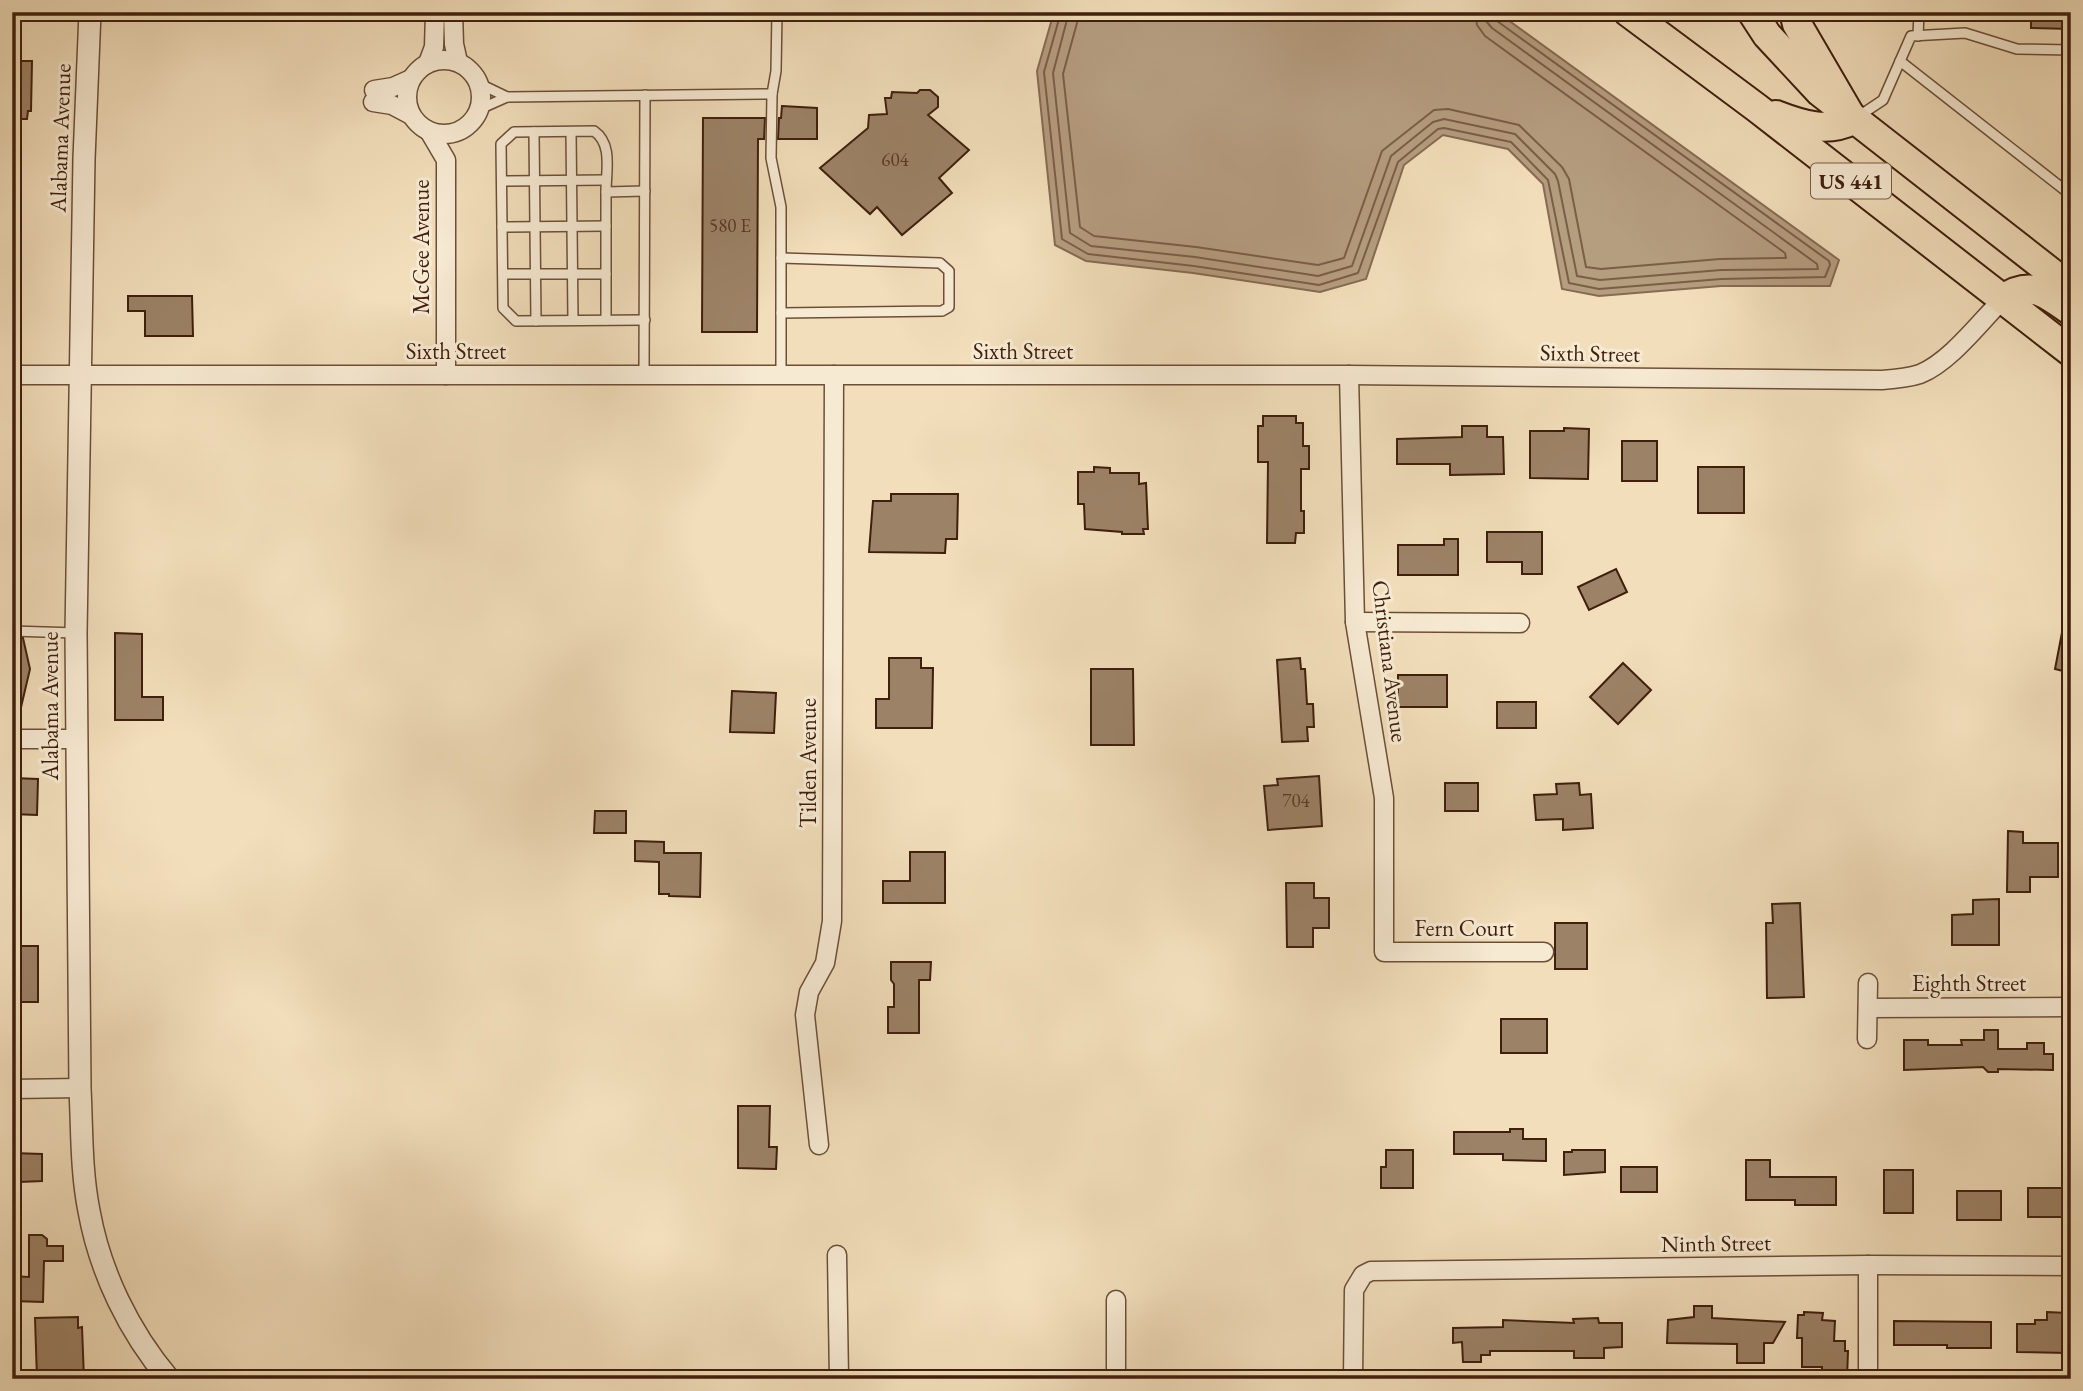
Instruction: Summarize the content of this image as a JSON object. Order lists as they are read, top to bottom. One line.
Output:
{"streets":{"main road":["US 441"],"street":["Alabama Avenue","McGee Avenue","Sixth Street","Christiana Avenue","Tilden Avenue","Fern Court","Eighth Street","Ninth Street"]},"crossings":[["Alabama Avenue","Sixth Street"],["US 441","Sixth Street"],["McGee Avenue","Sixth Street"],["Sixth Street","Christiana Avenue"],["Sixth Street","Tilden Avenue"],["Christiana Avenue","Fern Court"]],"house_numbers":["604","580 E","704"]}
